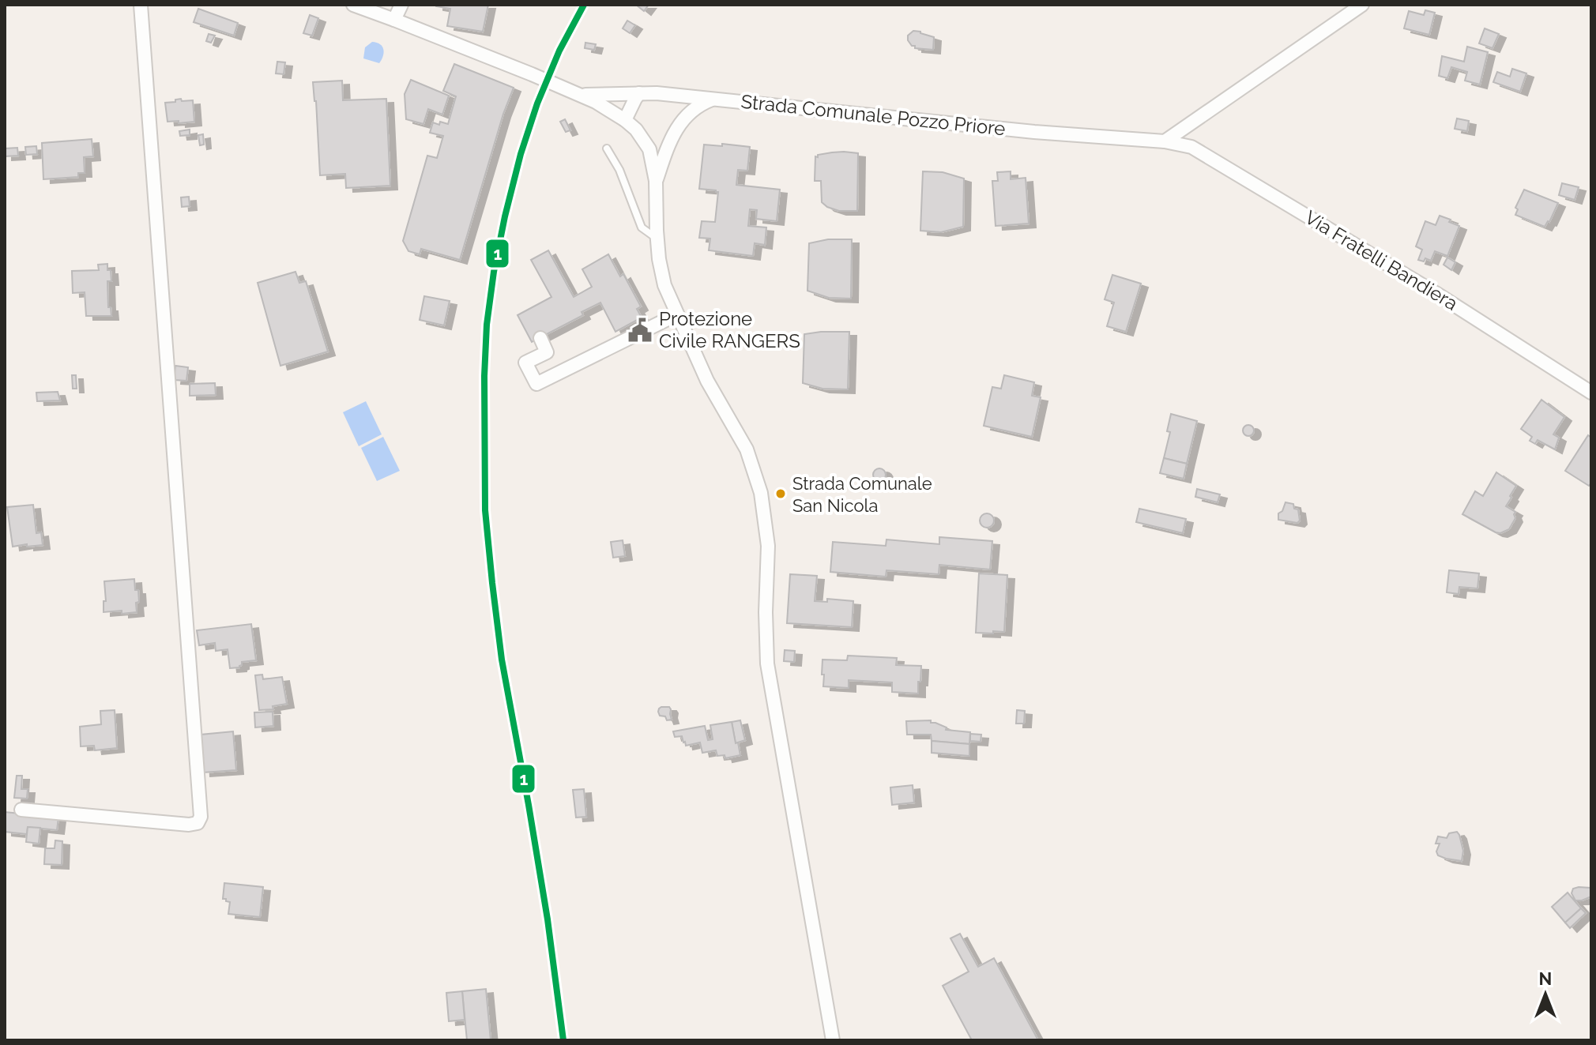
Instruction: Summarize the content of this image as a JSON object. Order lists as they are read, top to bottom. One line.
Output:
{"streets":{"street":["Strada Comunale Pozzo Priore","Via Fratelli Bandiera"]},"crossings":[["Strada Comunale Pozzo Priore","Via Fratelli Bandiera"]],"places":{"public building":["Protezione Civile RANGERS"],"other":["Strada Comunale San Nicola"]},"lines":["transit line 1"],"north":"top"}
